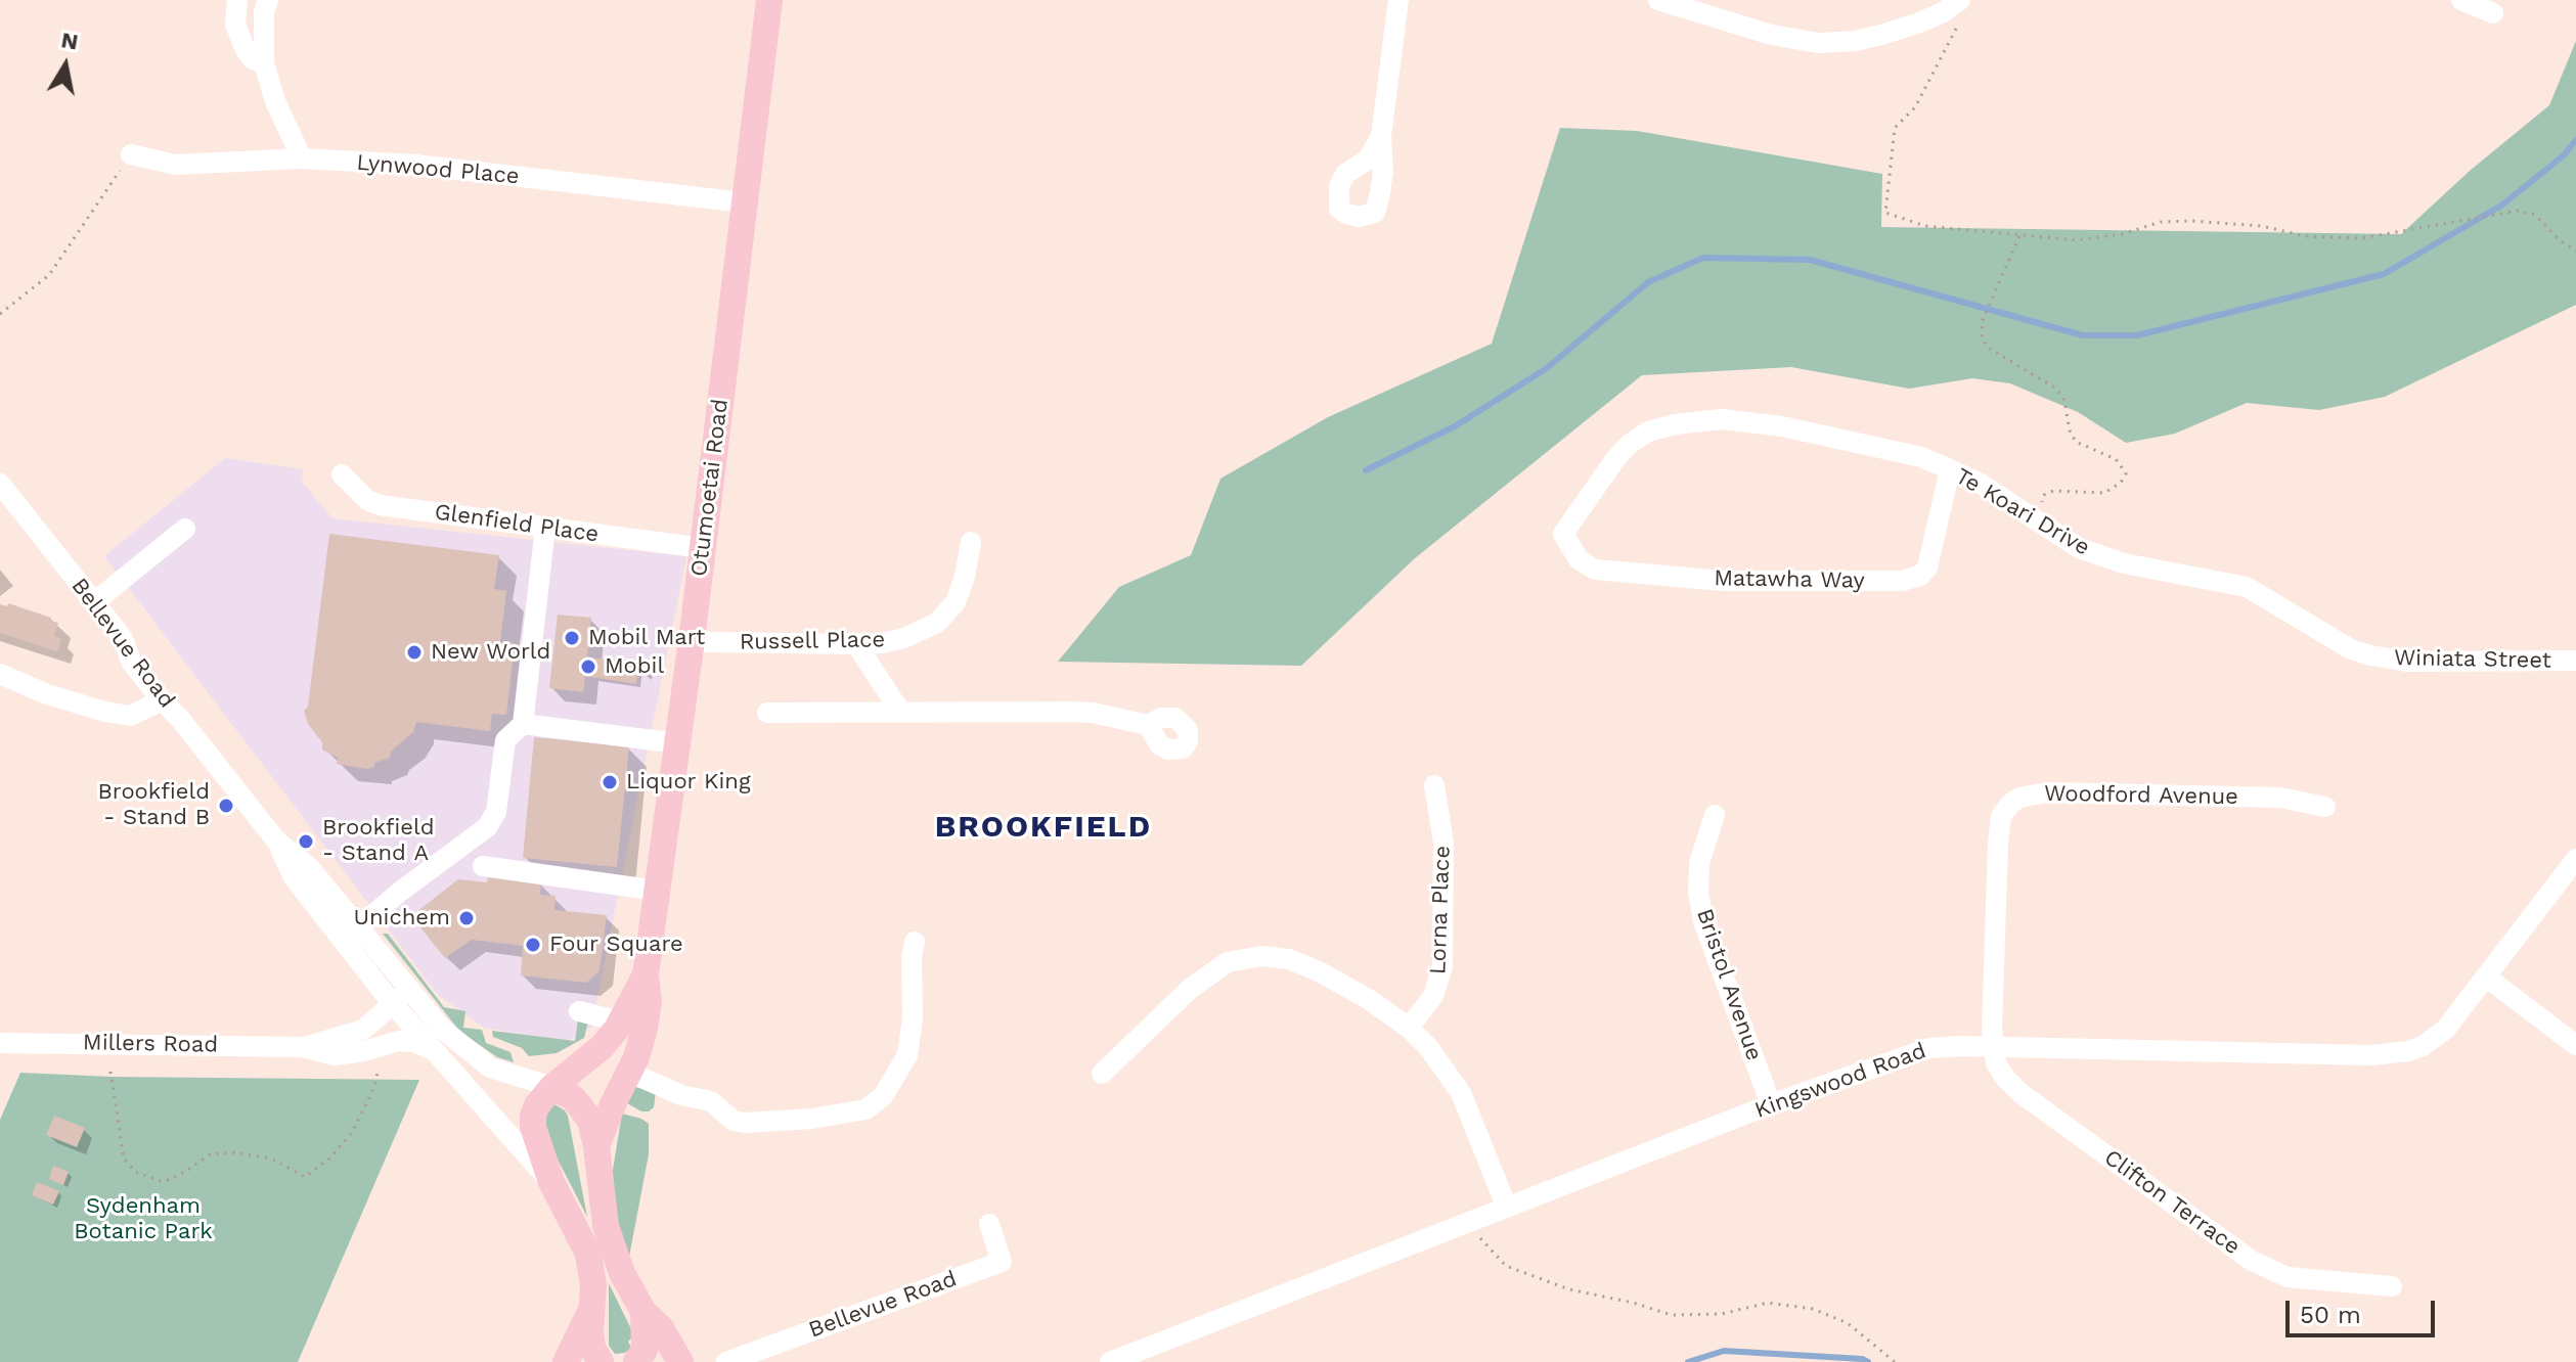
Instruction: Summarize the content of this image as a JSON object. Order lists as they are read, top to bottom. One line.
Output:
{"streets":{"main road":["Otumoetai Road","Bellevue Road"],"street":["Lynwood Place","Te Koari Drive","Glenfield Place","Matawha Way","Russell Place","Winiata Street","Woodford Avenue","Lorna Place","Bristol Avenue","Millers Road","Kingswood Road","Clifton Terrace"]},"crossings":[["Lynwood Place","Otumoetai Road"],["Otumoetai Road","Glenfield Place"],["Otumoetai Road","Russell Place"],["Otumoetai Road","Bellevue Road"],["Te Koari Drive","Matawha Way"],["Te Koari Drive","Winiata Street"],["Bellevue Road","Millers Road"],["Woodford Avenue","Kingswood Road"],["Woodford Avenue","Clifton Terrace"],["Bristol Avenue","Kingswood Road"],["Kingswood Road","Clifton Terrace"]],"districts":["BROOKFIELD"],"parks":["Sydenham Botanic Park"],"places":["Mobil Mart","New World","Mobil","Liquor King","Brookfield - Stand B","Brookfield - Stand A","Unichem","Four Square"],"scale_bar":"50 m","north":"top"}
